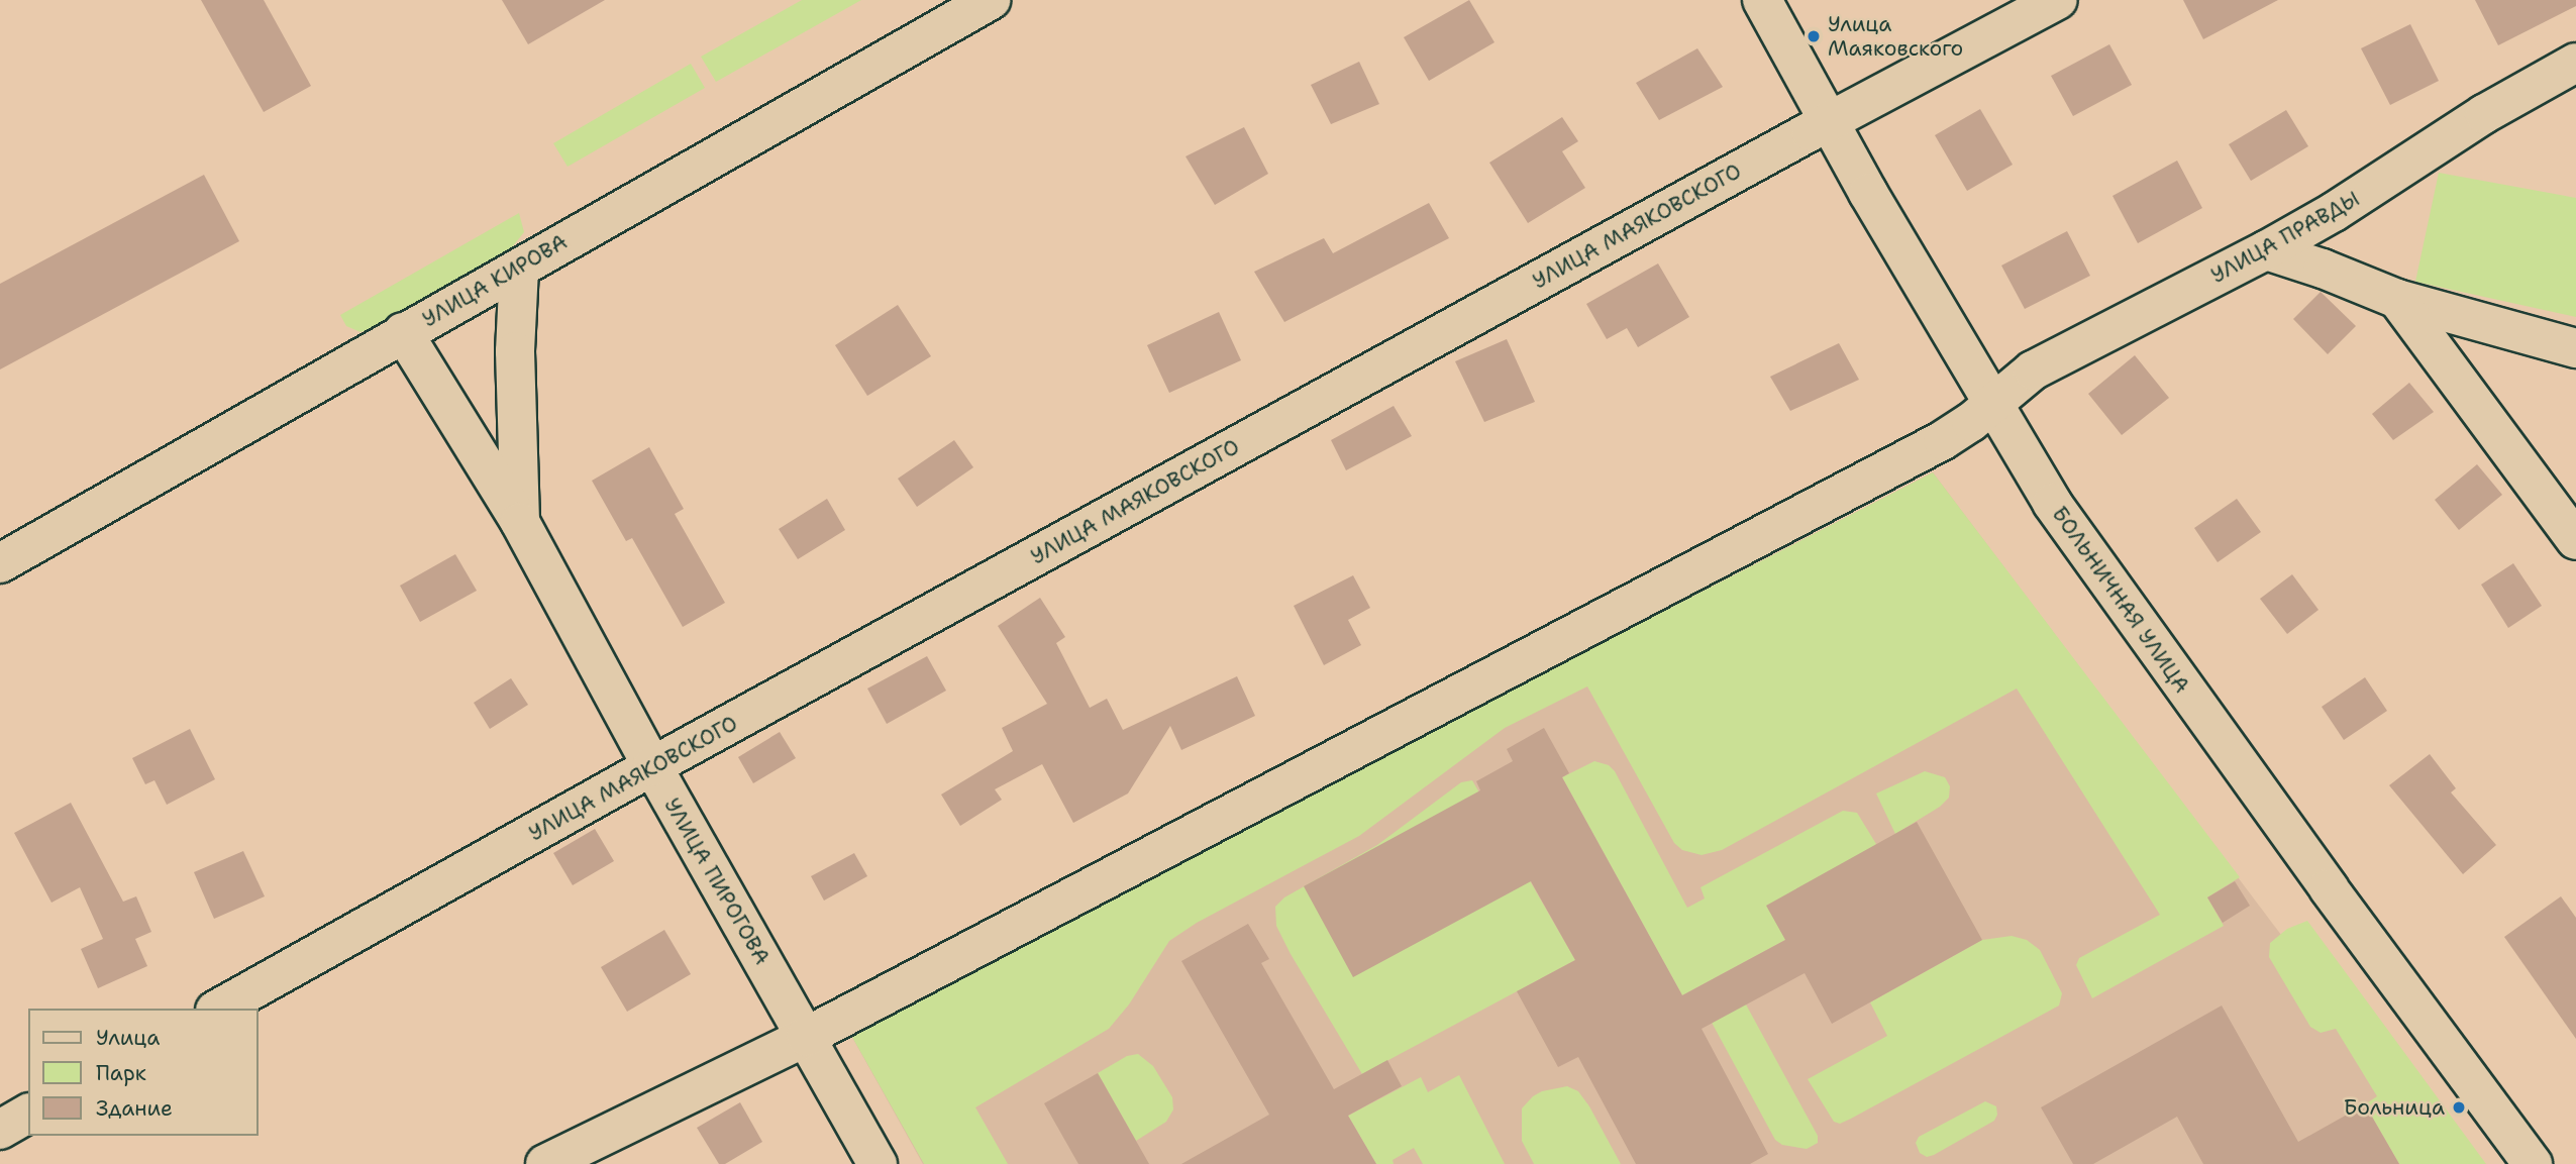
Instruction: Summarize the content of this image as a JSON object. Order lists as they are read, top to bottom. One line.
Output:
{"streets":{"street":["УЛИЦА МАЯКОВСКОГО","УЛИЦА ПРАВДЫ","УЛИЦА КИРОВА","БОЛЬНИЧНАЯ УЛИЦА","УЛИЦА ПИРОГОВА"]},"crossings":[["УЛИЦА МАЯКОВСКОГО","БОЛЬНИЧНАЯ УЛИЦА"],["УЛИЦА МАЯКОВСКОГО","УЛИЦА ПИРОГОВА"],["УЛИЦА ПРАВДЫ","БОЛЬНИЧНАЯ УЛИЦА"],["УЛИЦА ПРАВДЫ","УЛИЦА ПИРОГОВА"],["УЛИЦА КИРОВА","УЛИЦА ПИРОГОВА"]],"places":["Улица Маяковского","Больница"],"legend":["Улица","Парк","Здание"]}
